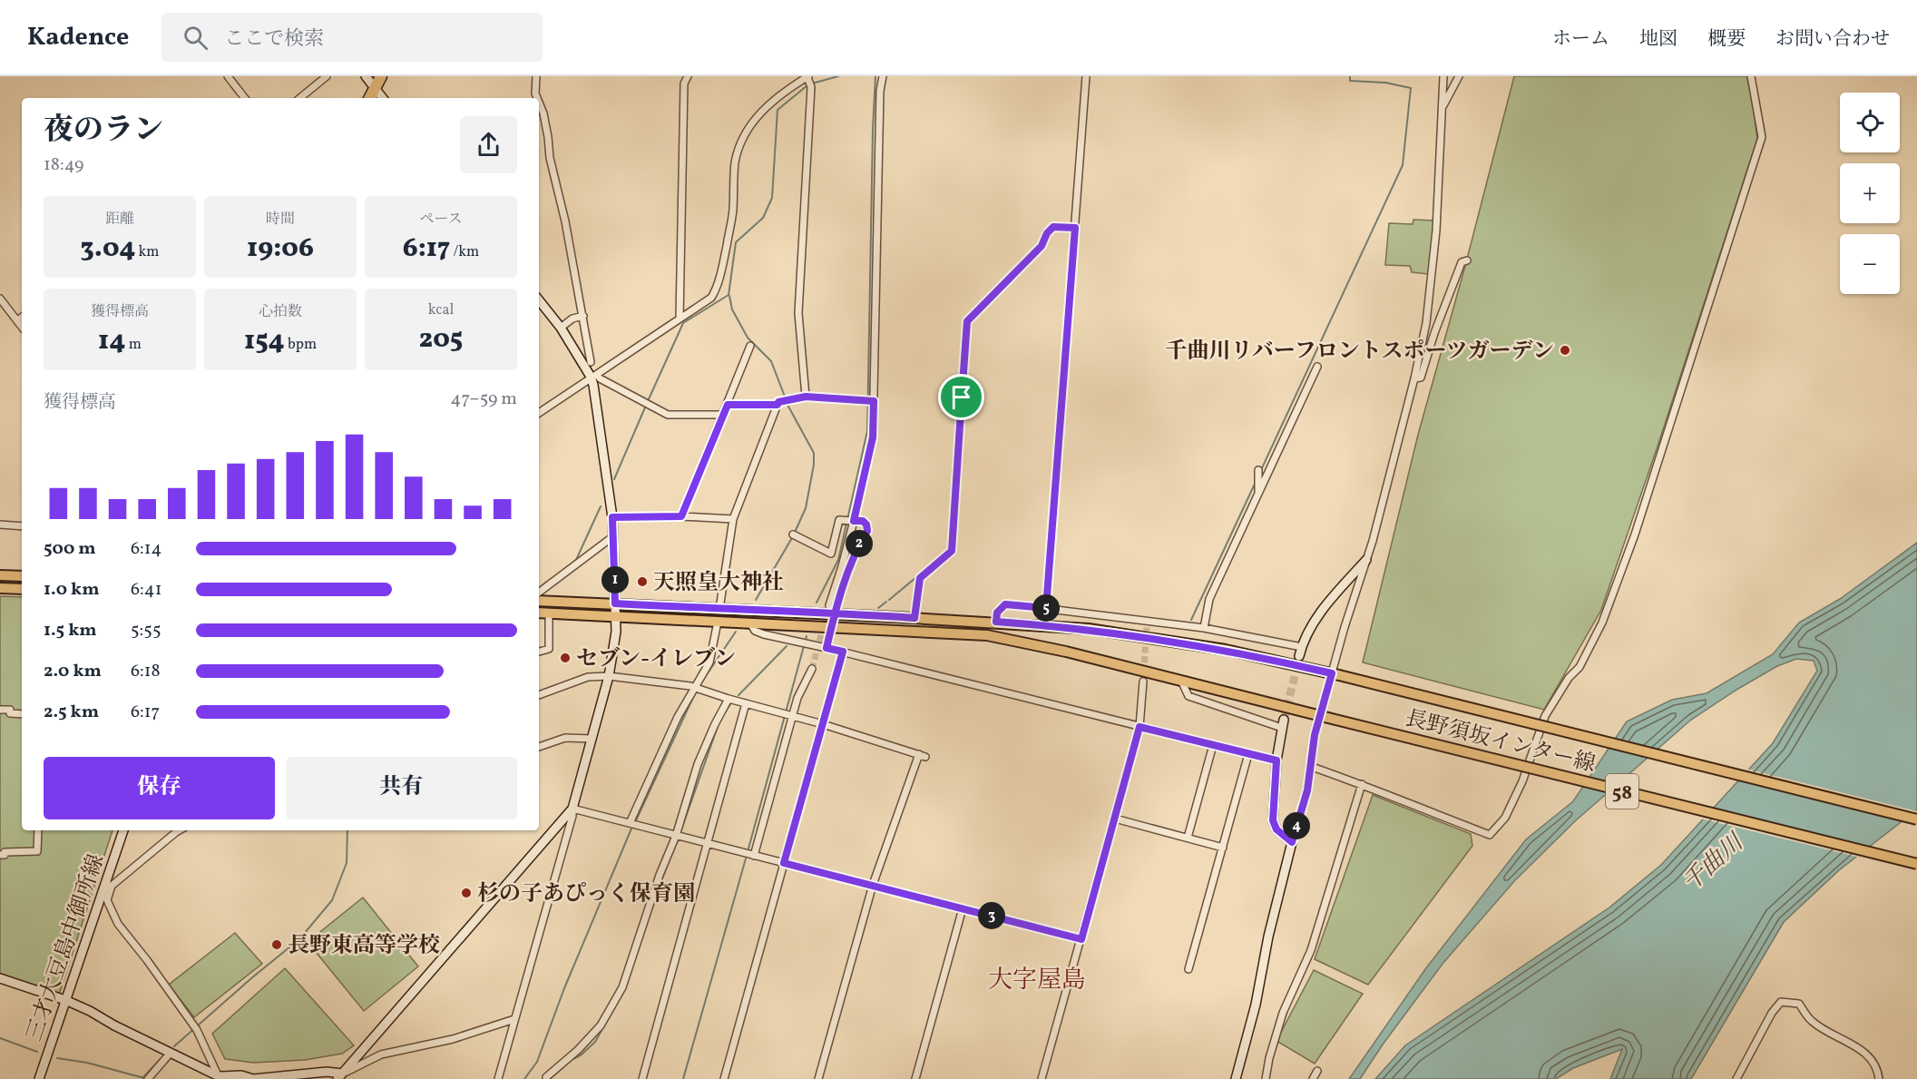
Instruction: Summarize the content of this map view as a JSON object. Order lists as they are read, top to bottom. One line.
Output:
{"streets":{"main road":["長野須坂インター線","58"],"street":["三才大豆島中御所線"]},"districts":["大字屋島"],"water":["千曲川"],"places":["千曲川リバーフロントスポーツガーデン","天照皇大神社","セブン-イレブン","杉の子あぴっく保育園","長野東高等学校"],"page":{"header":"Kadence","search":"ここで検索","nav":["ホーム","地図","概要","お問い合わせ"],"map_buttons":["+","−"],"heading":["夜のラン","18:49"],"stats":[["距離","3.04 km"],["時間","19:06"],["ペース","6:17 /km"],["獲得標高","14 m"],["心拍数","154 bpm"],["kcal","205"]],"chart":["獲得標高","47–59 m"],"list":[{"name":"500 m","note":"6:14"},{"name":"1.0 km","note":"6:41"},{"name":"1.5 km","note":"5:55"},{"name":"2.0 km","note":"6:18"},{"name":"2.5 km","note":"6:17"}],"pins":["2","1","5","4","3"],"buttons":["保存","共有"]}}
